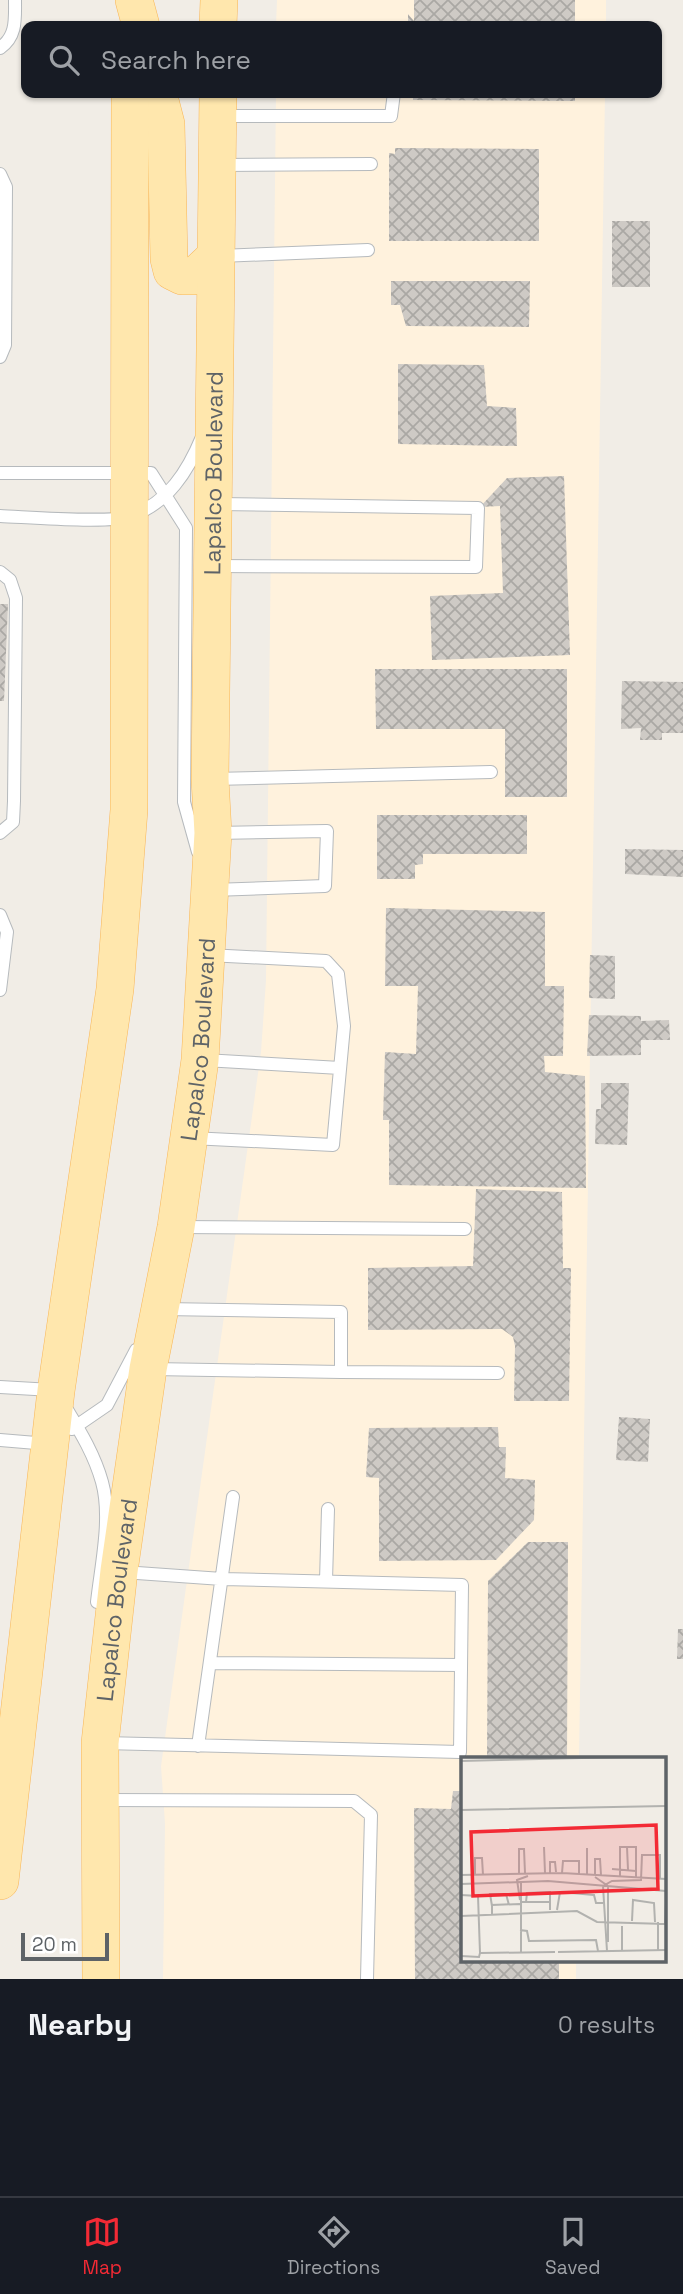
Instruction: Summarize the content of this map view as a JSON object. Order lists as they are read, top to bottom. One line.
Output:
{"streets":{"main road":["Lapalco Boulevard"]},"scale_bar":"20 m","page":{"search":"Search here","scale":"20 m","heading":["Nearby","0 results"],"nav":["Map","Directions","Saved"]}}
